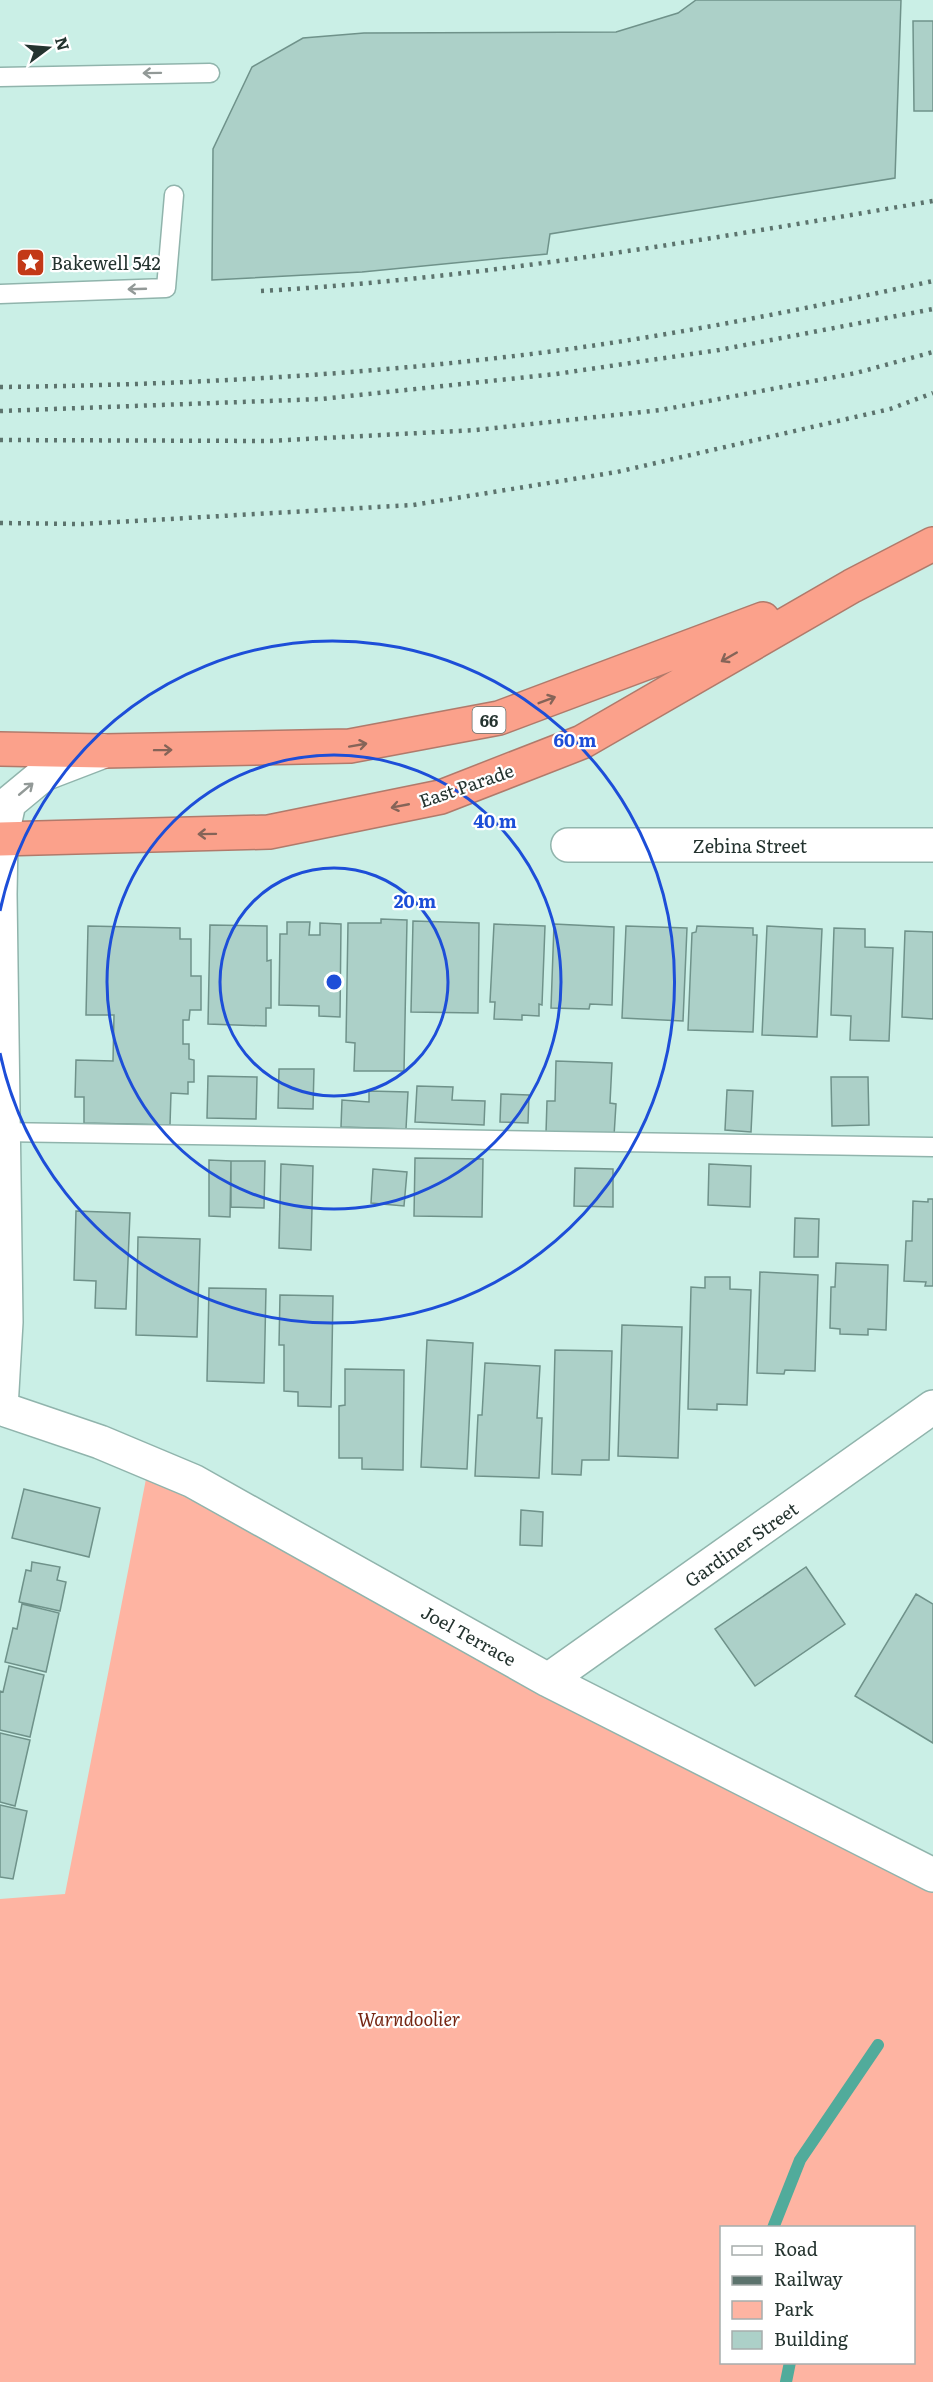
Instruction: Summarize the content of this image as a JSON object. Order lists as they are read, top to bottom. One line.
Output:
{"streets":{"highway":["66","East Parade"],"street":["Zebina Street","Gardiner Street","Joel Terrace"]},"crossings":[["Gardiner Street","Joel Terrace"]],"parks":["Warndoolier"],"places":{"place":["Bakewell 542"]},"legend":["Road","Railway","Park","Building"],"north":"right","rings":["60 m","40 m","20 m"]}
